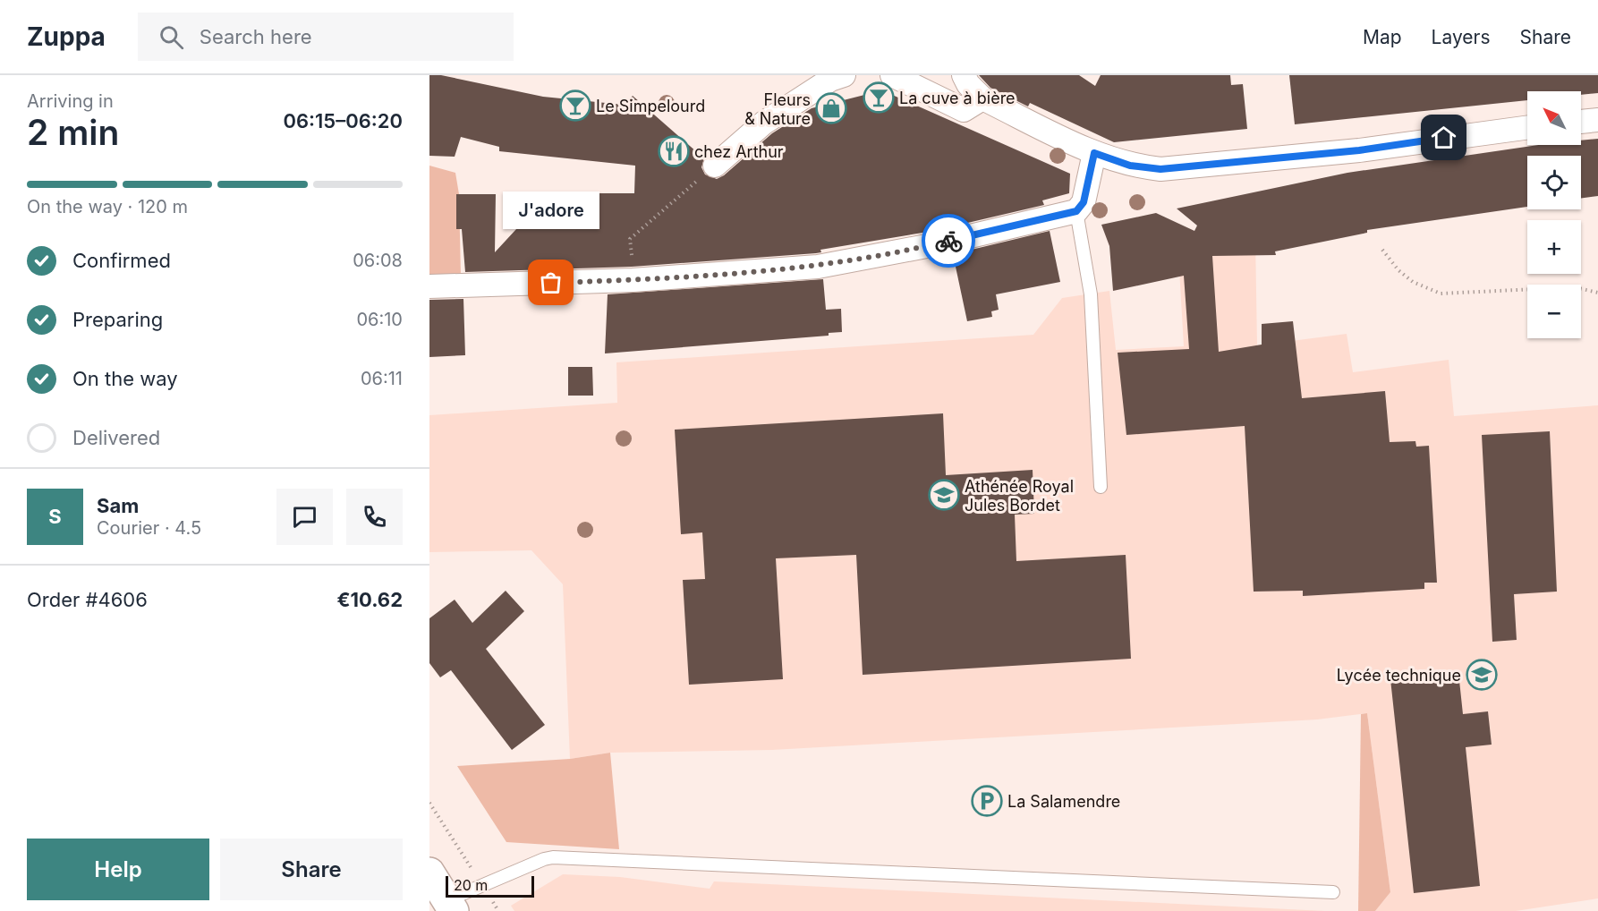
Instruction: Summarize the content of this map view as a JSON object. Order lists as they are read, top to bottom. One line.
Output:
{"places":{"bar":["La cuve à bière","Le Simpelourd"],"shop":["Fleurs & Nature"],"restaurant":["chez Arthur"],"other":["J'adore"],"school or university":["Athénée Royal Jules Bordet","Lycée technique"],"parking":["La Salamendre"]},"scale_bar":"20 m","north":"top left","page":{"header":"Zuppa","search":"Search here","nav":["Map","Layers","Share"],"heading":["2 min","Arriving in","06:15–06:20"],"panel":["Sam","Courier · 4.5","Order #4606","€10.62"],"map_buttons":["+","−"],"bar":"On the way · 120 m","bubble":"J'adore","list":[["Confirmed","06:08"],["Preparing","06:10"],["On the way","06:11"],"Delivered"],"round":"S","buttons":["Help","Share"],"scale":"20 m"}}
